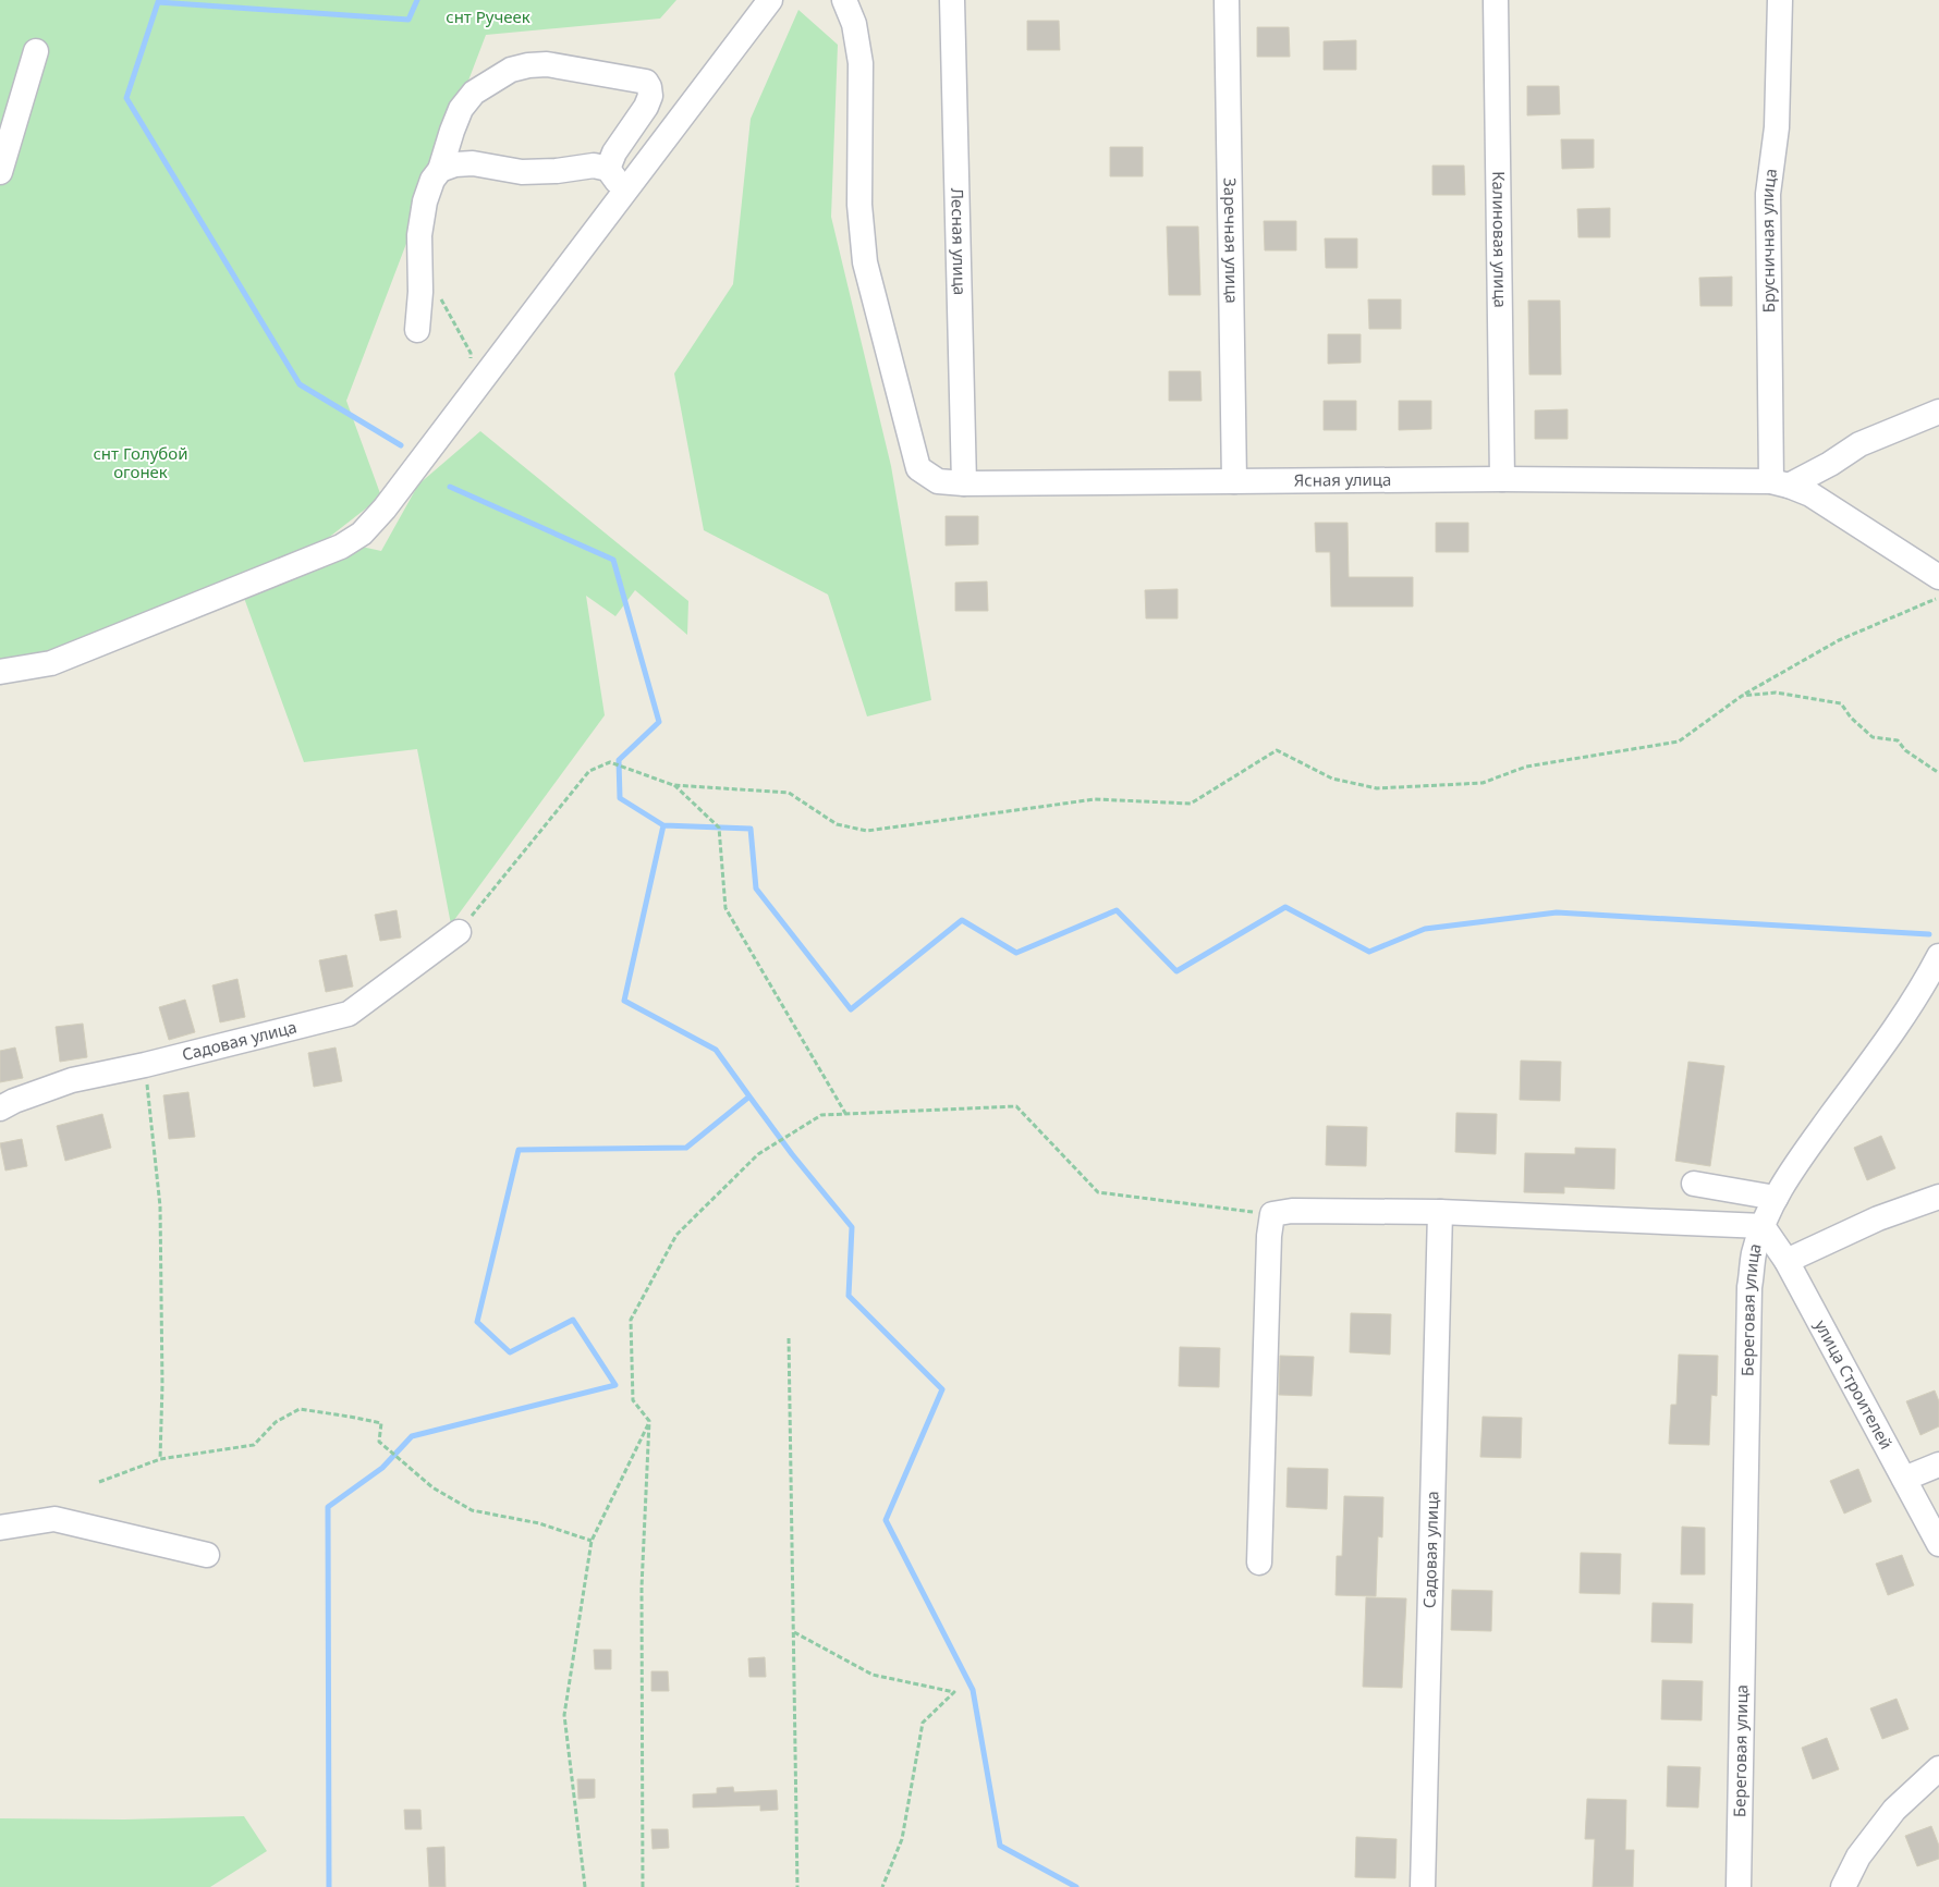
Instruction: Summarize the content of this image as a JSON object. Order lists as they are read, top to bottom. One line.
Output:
{"streets":{"street":["Калиновая улица","Заречная улица","Брусничная улица","Лесная улица","Ясная улица","Садовая улица","Береговая улица","улица Строителей"]},"crossings":[["Калиновая улица","Ясная улица"],["Заречная улица","Ясная улица"],["Брусничная улица","Ясная улица"],["Лесная улица","Ясная улица"],["Садовая улица","Береговая улица"],["Береговая улица","улица Строителей"]],"parks":["снт Ручеек","снт Голубой огонек"]}
